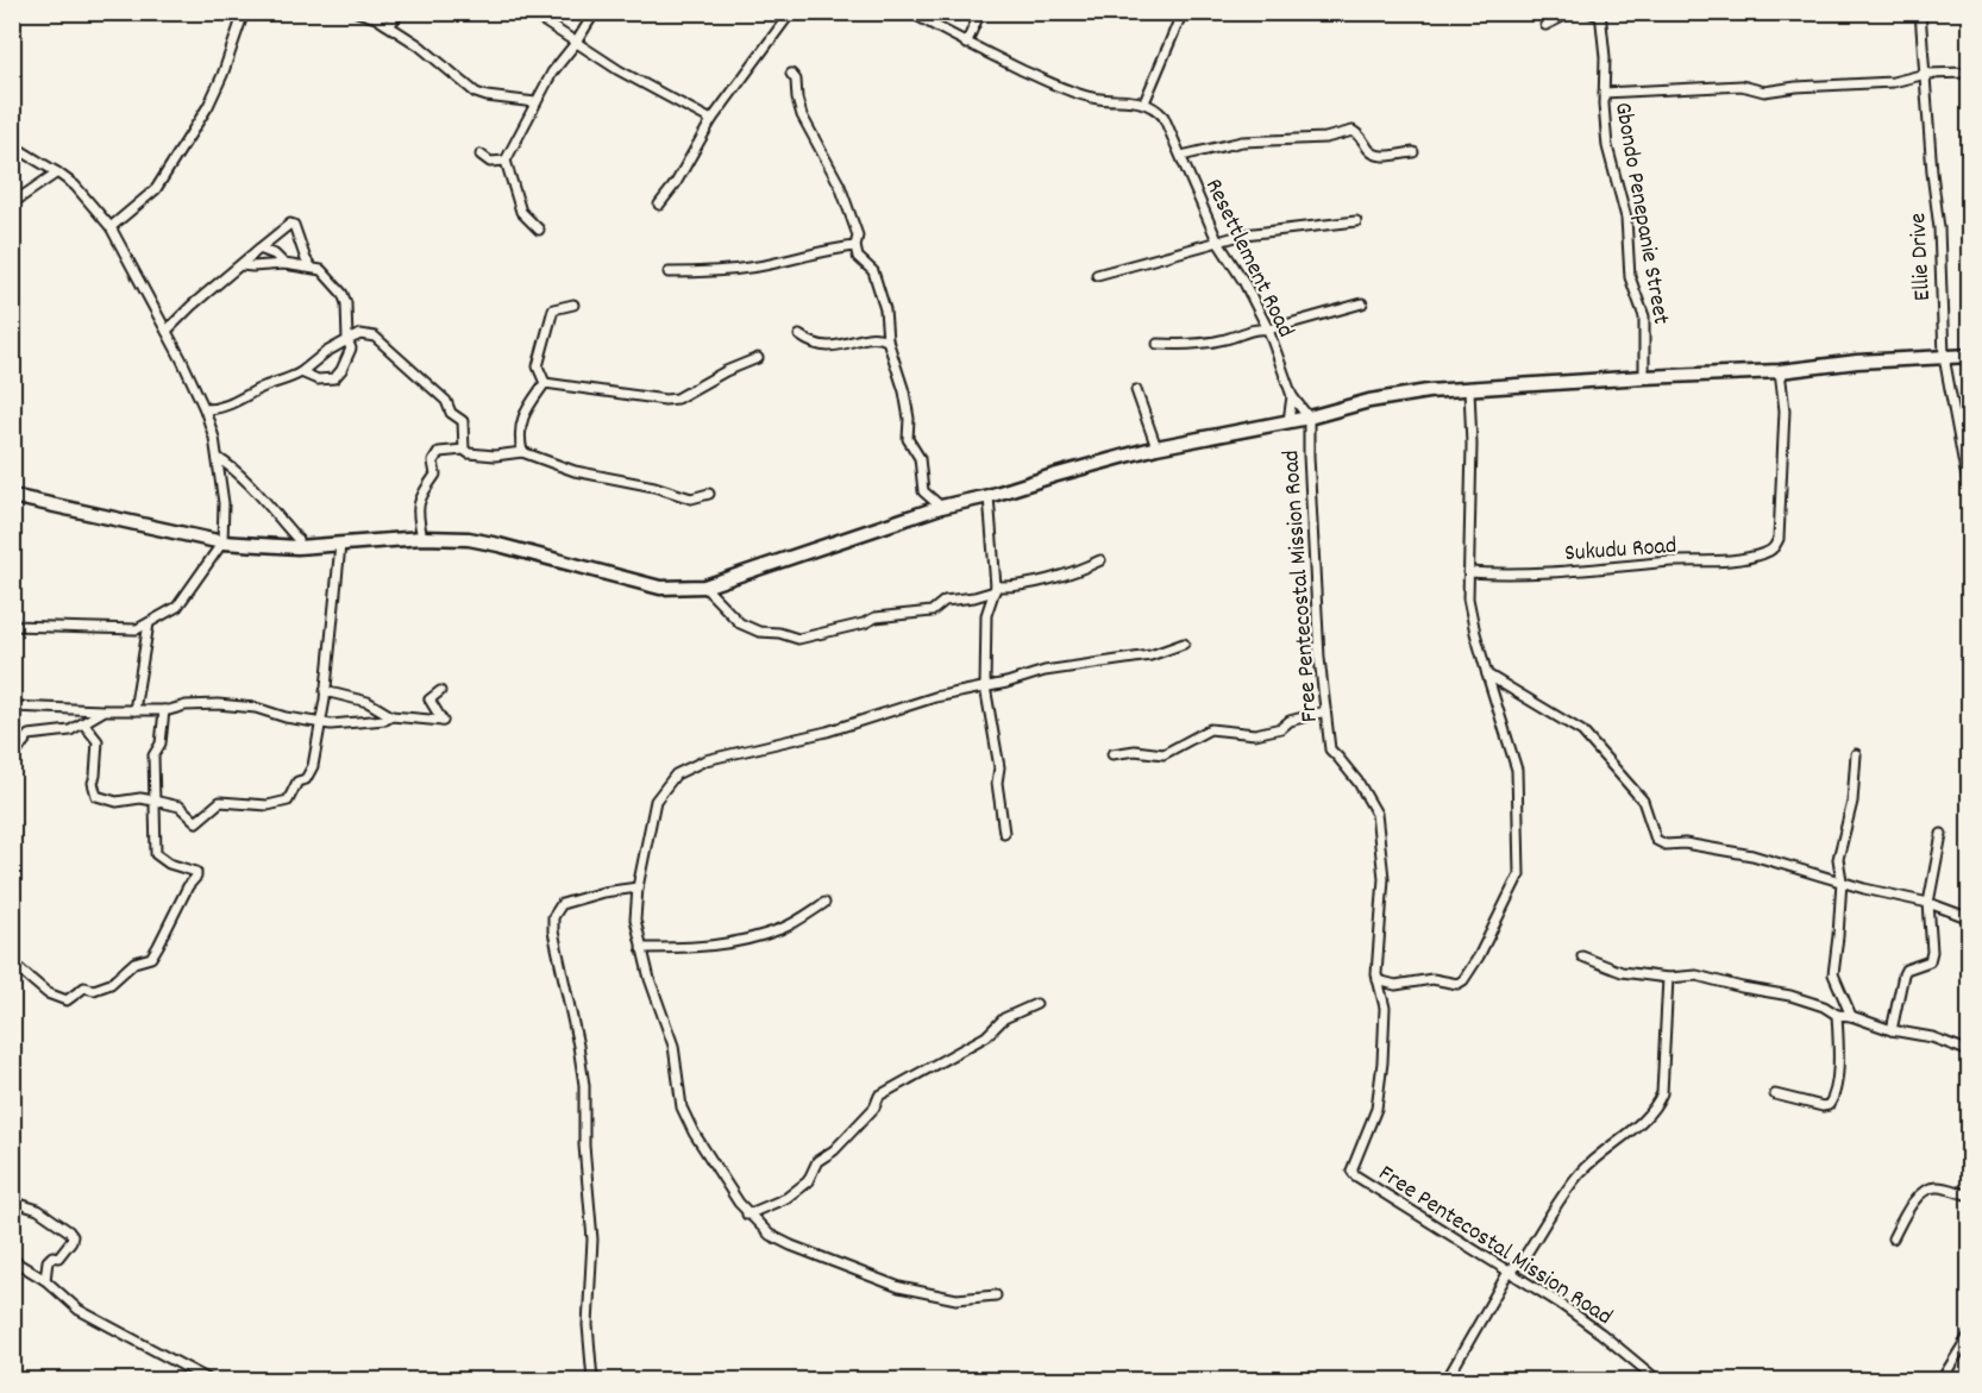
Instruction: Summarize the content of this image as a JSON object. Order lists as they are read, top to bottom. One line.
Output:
{"streets":{"street":["Gbondo Penepanie Street","Resettlement Road","Ellie Drive","Sukudu Road","Free Pentecostal Mission Road"]},"crossings":[["Resettlement Road","Free Pentecostal Mission Road"]]}
